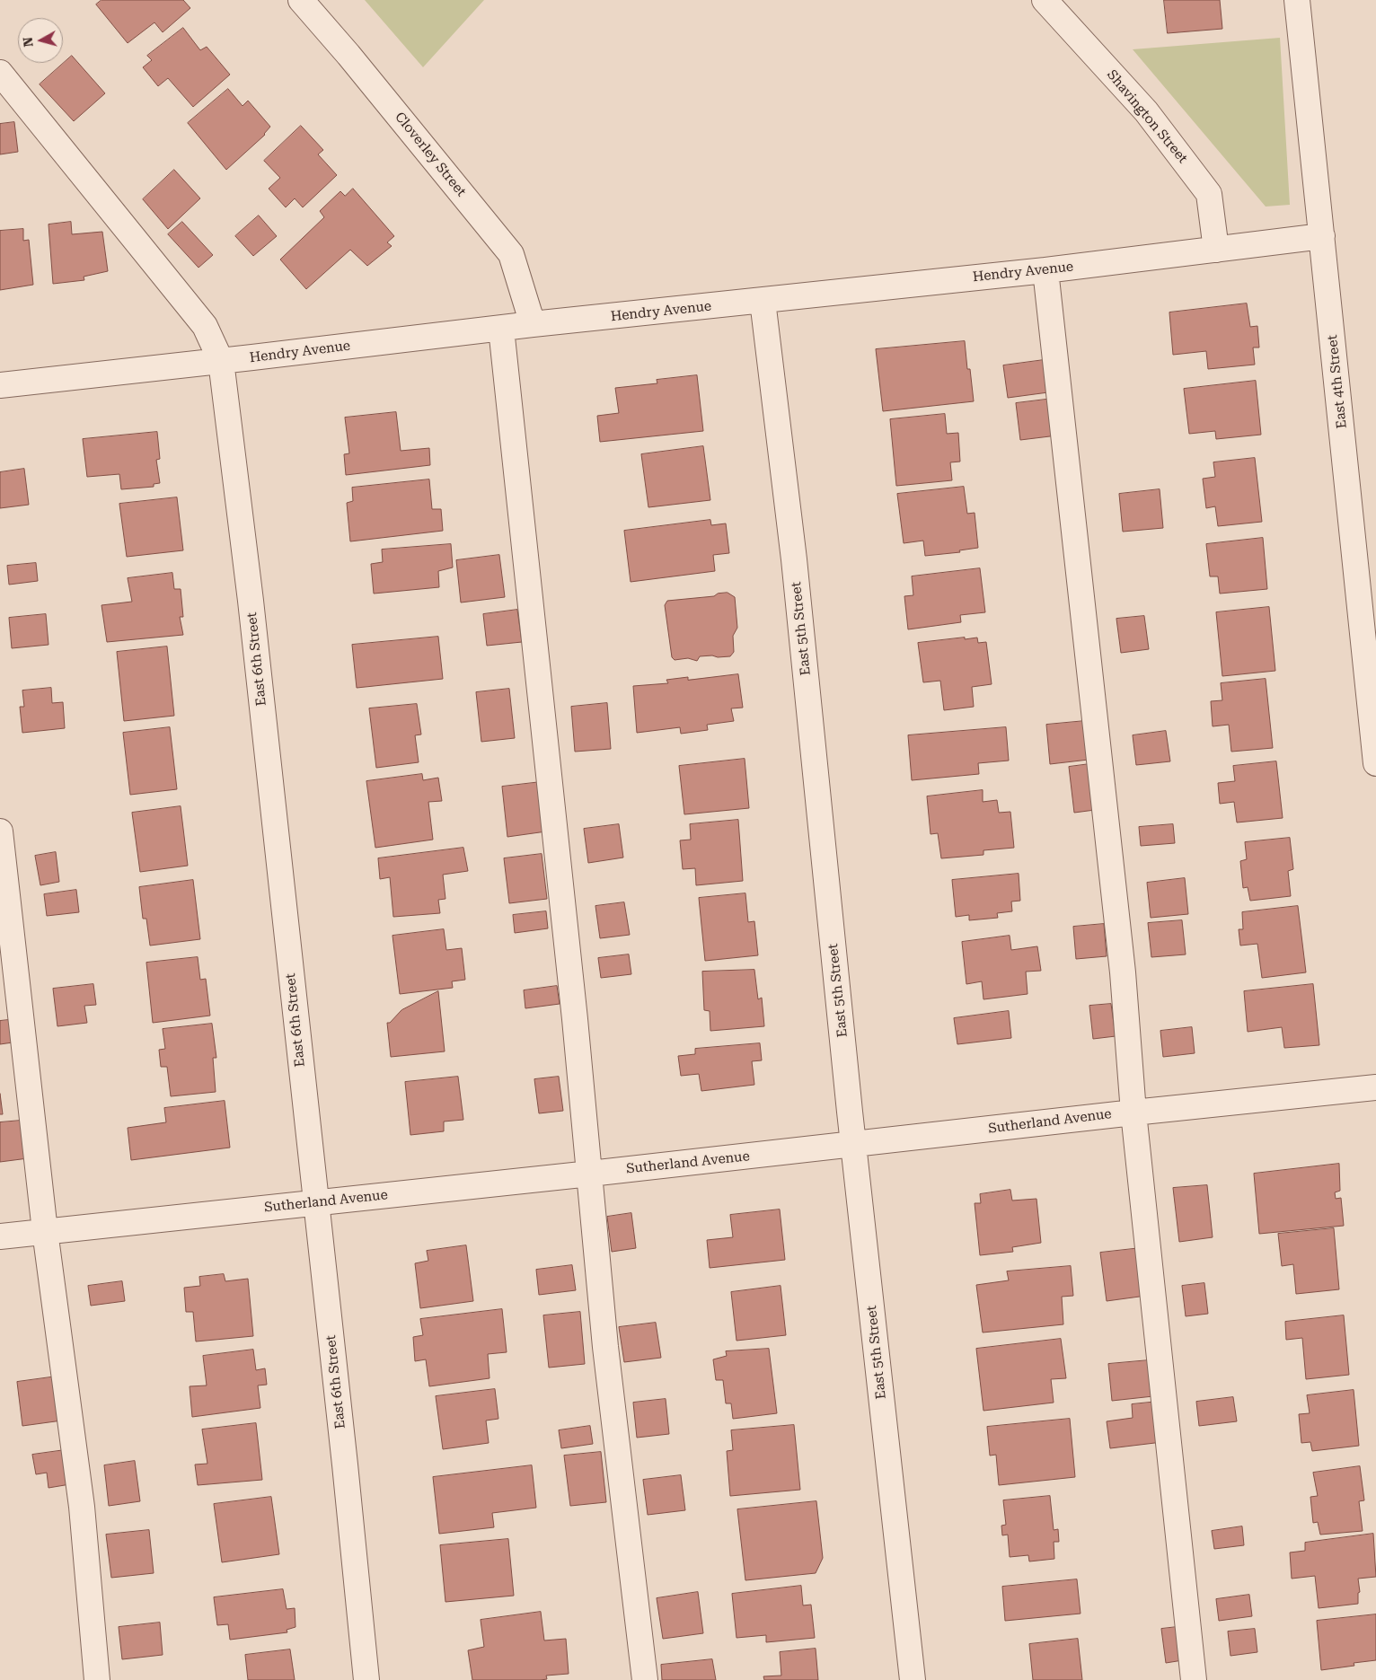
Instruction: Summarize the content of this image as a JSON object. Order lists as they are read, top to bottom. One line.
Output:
{"streets":{"street":["Shavington Street","Cloverley Street","Hendry Avenue","East 4th Street","East 5th Street","East 6th Street","Sutherland Avenue"]},"crossings":[["Shavington Street","Hendry Avenue"],["Cloverley Street","Hendry Avenue"],["Hendry Avenue","East 4th Street"],["Hendry Avenue","East 5th Street"],["Hendry Avenue","East 6th Street"],["East 5th Street","Sutherland Avenue"],["East 6th Street","Sutherland Avenue"]],"north":"left"}
